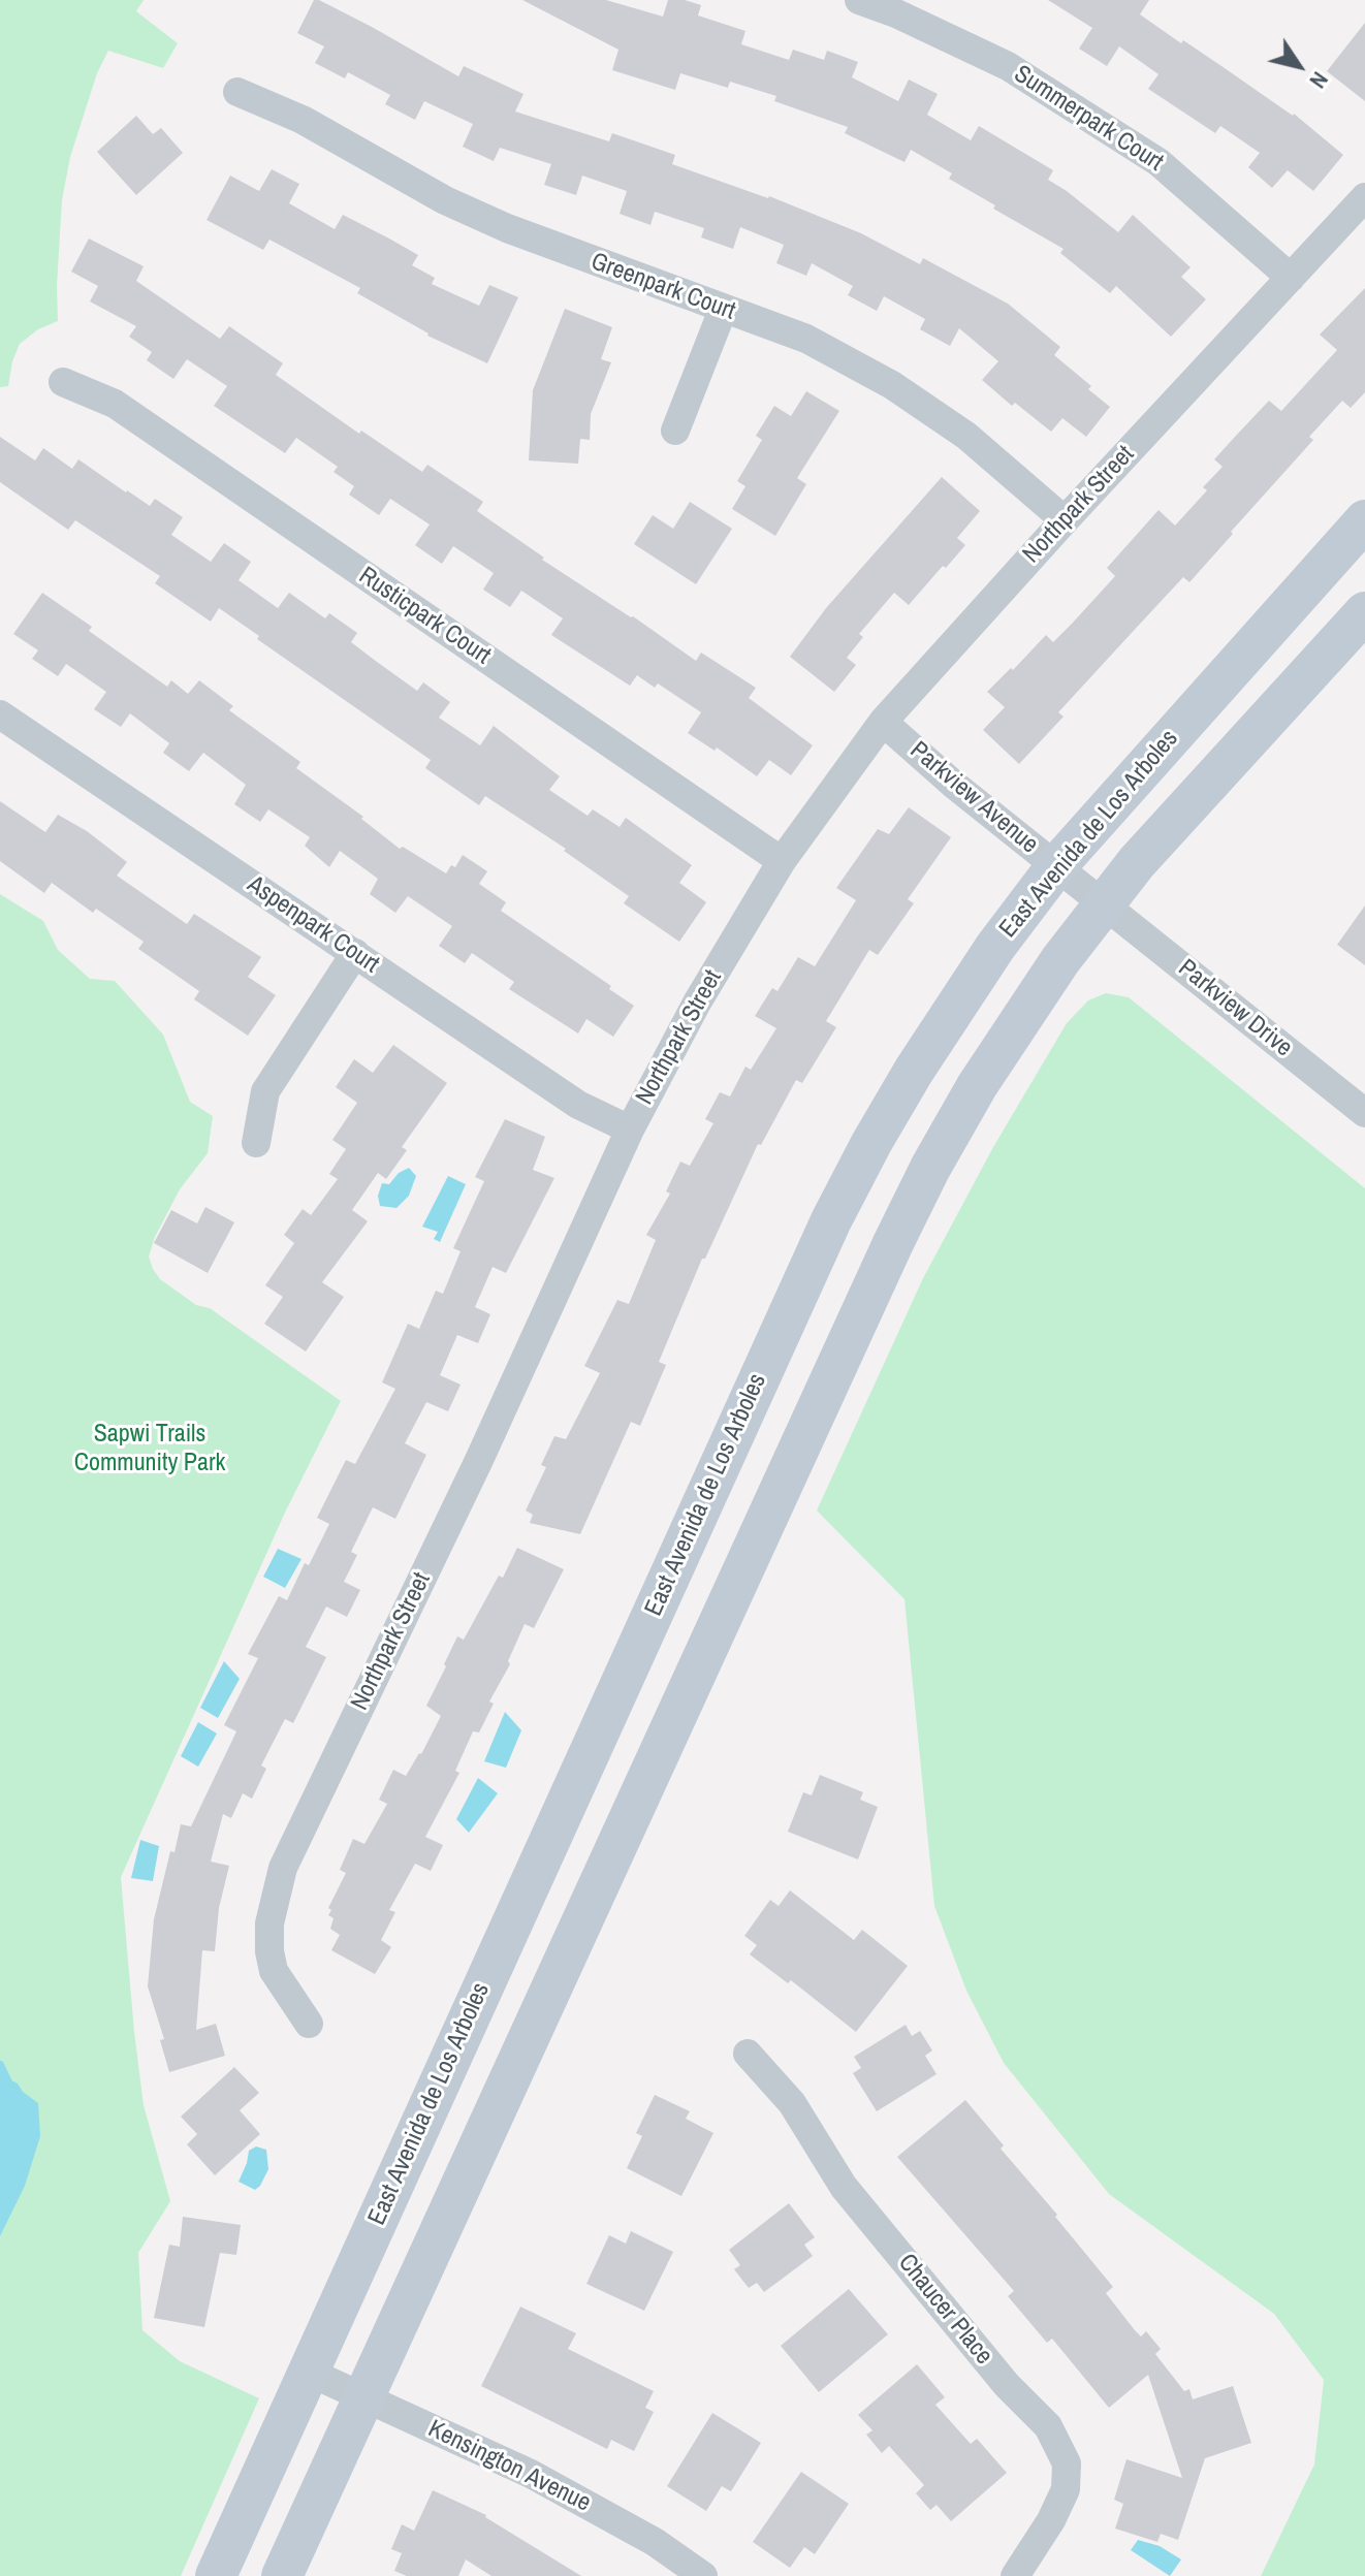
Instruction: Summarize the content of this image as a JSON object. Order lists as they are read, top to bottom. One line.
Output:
{"streets":{"main road":["East Avenida de Los Arboles"],"street":["Summerpark Court","Greenpark Court","Northpark Street","Rusticpark Court","Parkview Avenue","Aspenpark Court","Parkview Drive","Chaucer Place","Kensington Avenue"]},"crossings":[["Summerpark Court","Northpark Street"],["Greenpark Court","Northpark Street"],["Northpark Street","Rusticpark Court"],["Northpark Street","Parkview Avenue"],["Northpark Street","Aspenpark Court"],["Parkview Avenue","East Avenida de Los Arboles"],["Parkview Avenue","Parkview Drive"],["East Avenida de Los Arboles","Kensington Avenue"]],"parks":["Sapwi Trails Community Park"],"north":"bottom right"}
